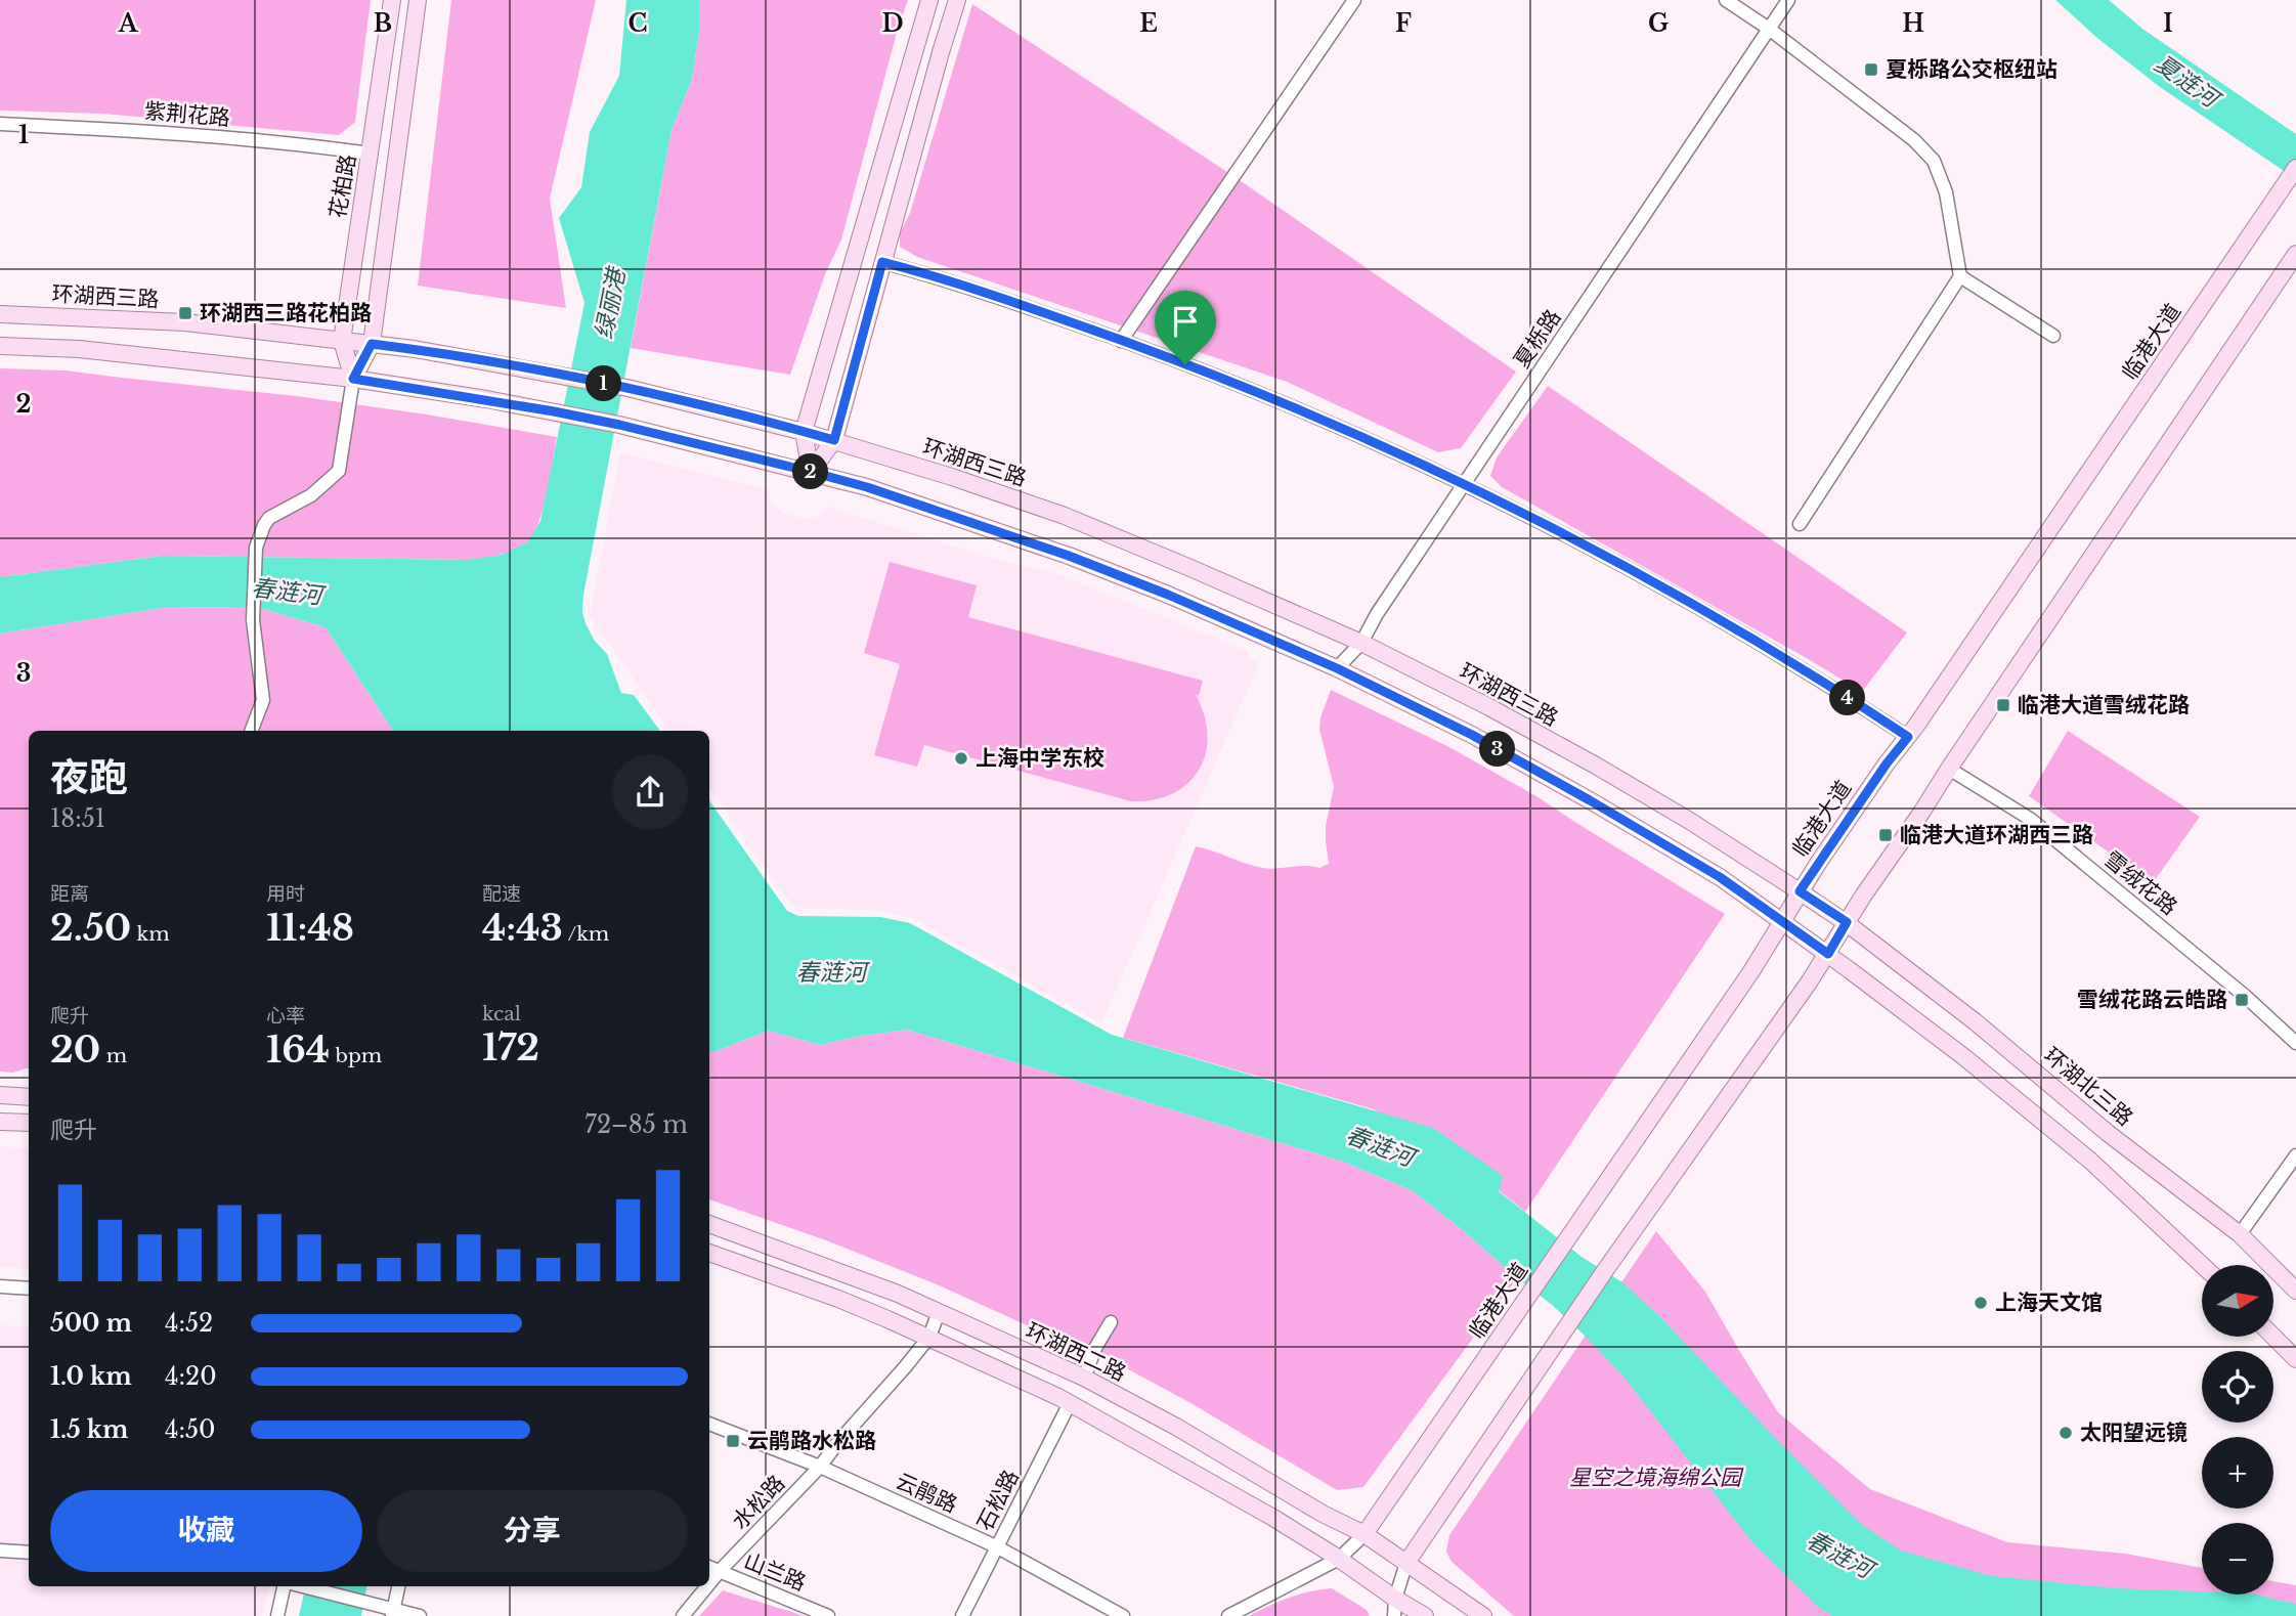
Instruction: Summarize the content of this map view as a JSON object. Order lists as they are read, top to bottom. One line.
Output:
{"streets":{"main road":["花柏路","环湖西三路","临港大道","环湖北三路","环湖西二路"],"street":["紫荆花路","夏栎路","雪绒花路","云鹃路","石松路","水松路","山兰路"]},"crossings":[["紫荆花路","花柏路"],["花柏路","环湖西三路"],["环湖西三路","夏栎路"],["环湖西三路","临港大道"],["环湖西三路","环湖北三路"],["临港大道","环湖西二路"],["环湖西二路","水松路"],["云鹃路","石松路"],["云鹃路","水松路"],["水松路","山兰路"]],"water":["夏涟河","绿丽港","春涟河"],"parks":["星空之境海绵公园"],"places":{"transit":["夏栎路公交枢纽站","环湖西三路花柏路","临港大道雪绒花路","临港大道环湖西三路","雪绒花路云皓路","云鹃路水松路"],"other":["上海中学东校","上海天文馆","太阳望远镜"]},"north":"right","page":{"pins":["1","2","4","3"],"heading":["夜跑","18:51"],"stats":[["距离","2.50 km"],["用时","11:48"],["配速","4:43 /km"],["爬升","20 m"],["心率","164 bpm"],["kcal","172"]],"chart":["爬升","72–85 m"],"map_buttons":["+","−"],"list":[{"name":"500 m","note":"4:52"},{"name":"1.0 km","note":"4:20"},{"name":"1.5 km","note":"4:50"}],"buttons":["收藏","分享"]},"grid":{"columns":["A","B","C","D","E","F","G","H","I"],"rows":["1","2","3"]}}
